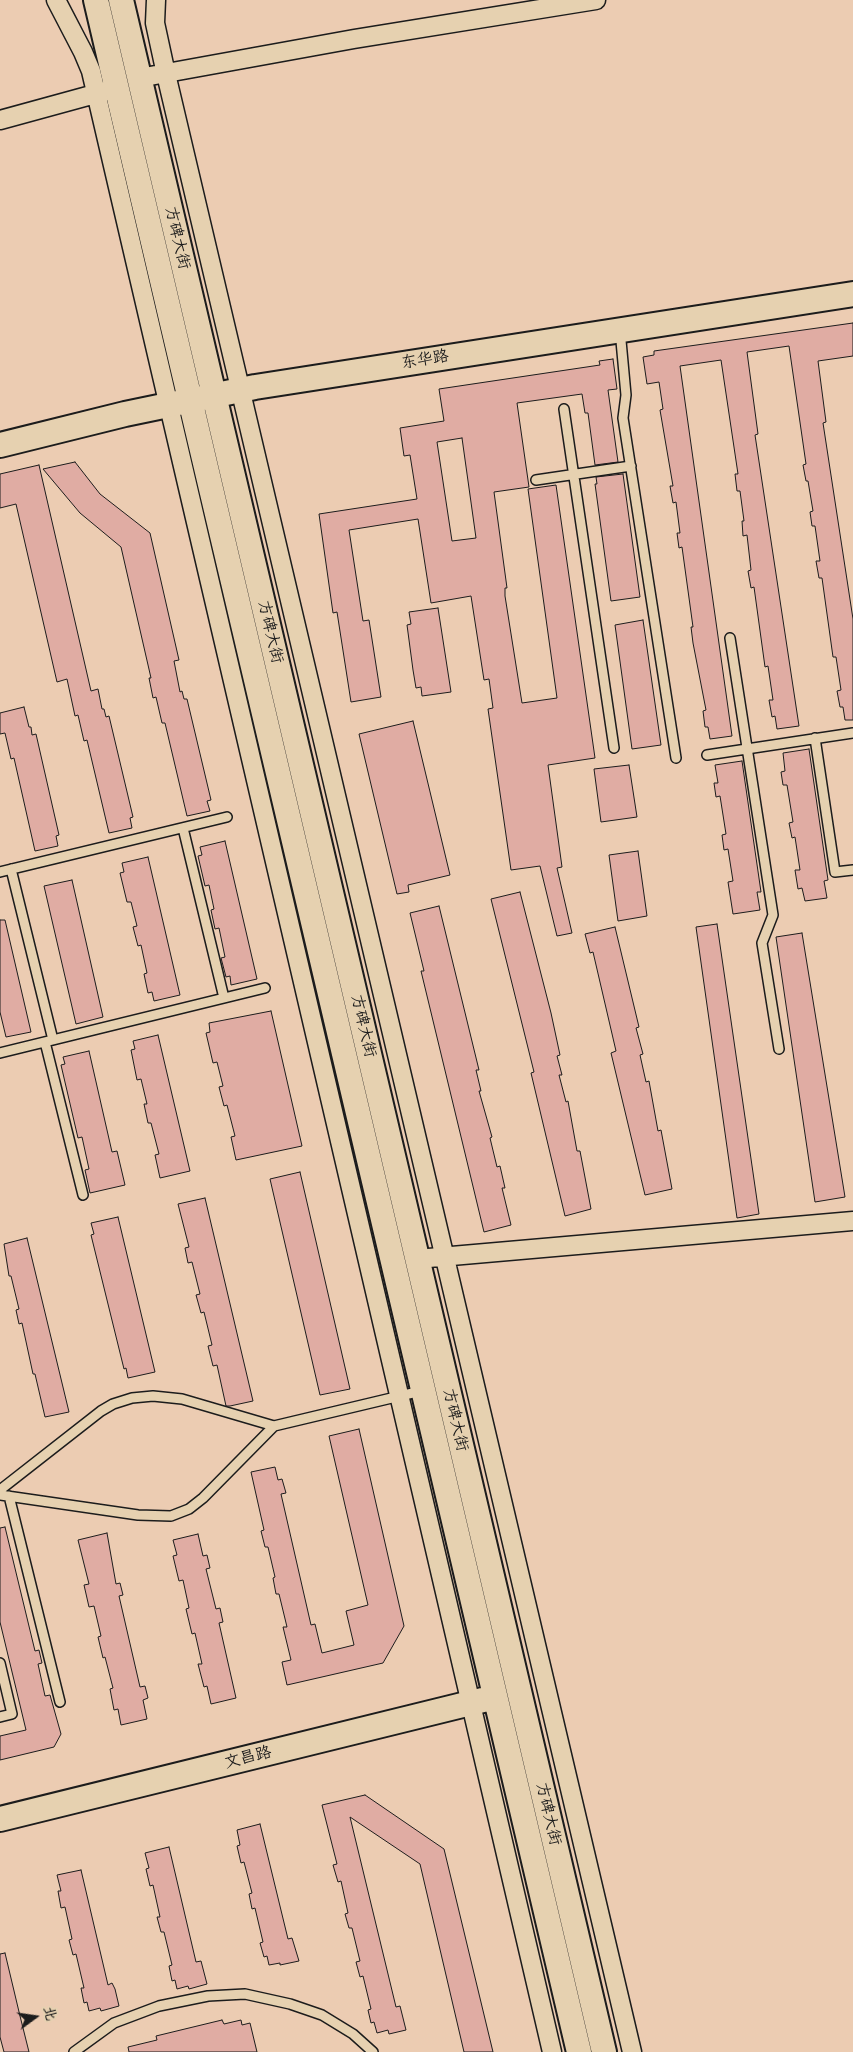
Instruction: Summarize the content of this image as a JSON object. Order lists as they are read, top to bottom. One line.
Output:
{"streets":{"main road":["方碑大街","东华路","文昌路"]},"crossings":[["方碑大街","东华路"],["方碑大街","文昌路"]],"north":"right"}
